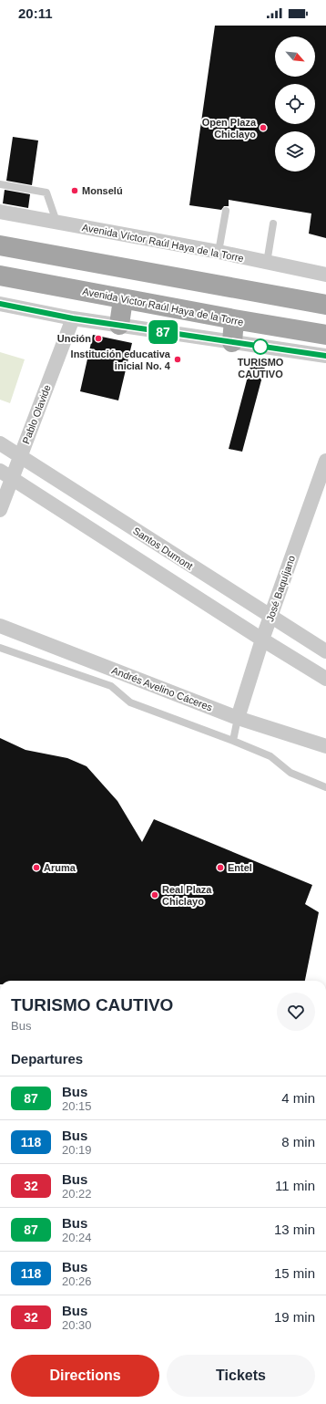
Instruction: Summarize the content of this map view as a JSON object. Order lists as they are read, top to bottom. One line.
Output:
{"streets":{"main road":["Avenida Victor Raúl Haya de la Torre"],"street":["Avenida Víctor Raúl Haya de la Torre","Pablo Olavide","Santos Dumont","José Baquíjano","Andrés Avelino Cáceres"]},"crossings":[["Pablo Olavide","Santos Dumont"],["Santos Dumont","José Baquíjano"],["José Baquíjano","Andrés Avelino Cáceres"]],"places":["Open Plaza Chiclayo","Monselú","Unción","TURISMO CAUTIVO","Institución educativa inicial No. 4","Aruma","Entel","Real Plaza Chiclayo"],"lines":["bus line 87"],"north":"bottom right","page":{"status":"20:11","on_map":"87","heading":[["TURISMO CAUTIVO","Bus"],"Departures"],"list":[{"mark":"87","name":"Bus","note":"20:15","value":"4 min"},{"mark":"118","name":"Bus","note":"20:19","value":"8 min"},{"mark":"32","name":"Bus","note":"20:22","value":"11 min"},{"mark":"87","name":"Bus","note":"20:24","value":"13 min"},{"mark":"118","name":"Bus","note":"20:26","value":"15 min"},{"mark":"32","name":"Bus","note":"20:30","value":"19 min"}],"buttons":["Directions","Tickets"]}}
